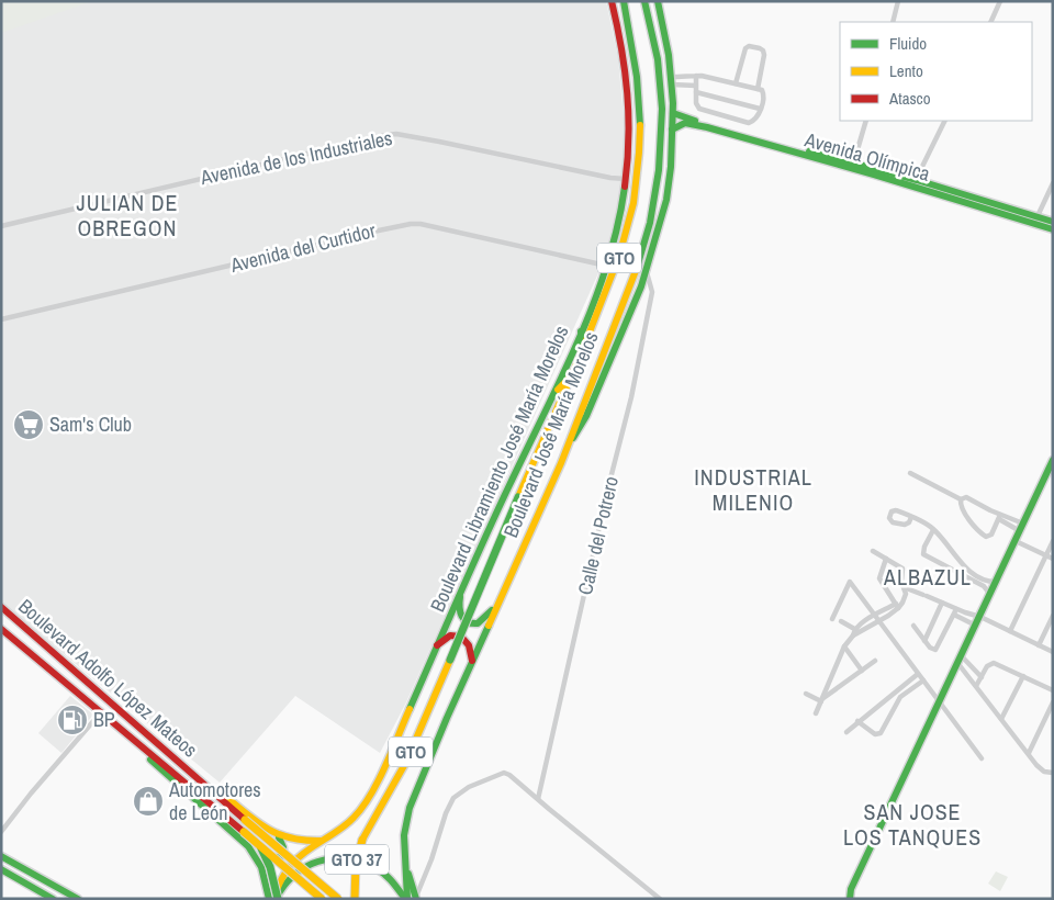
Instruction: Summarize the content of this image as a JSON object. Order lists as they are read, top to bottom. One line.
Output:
{"streets":{"main road":["Avenida Olímpica","GTO","Boulevard José María Morelos","Boulevard Libramiento José María Morelos","Boulevard Adolfo López Mateos","GTO 37"],"street":["Avenida de los Industriales","Avenida del Curtidor","Calle del Potrero"]},"crossings":[["Avenida de los Industriales","Boulevard Libramiento José María Morelos"],["Avenida del Curtidor","Boulevard Libramiento José María Morelos"],["GTO","Boulevard José María Morelos"],["Boulevard Libramiento José María Morelos","GTO 37"]],"districts":["JULIAN DE OBREGON","INDUSTRIAL MILENIO","ALBAZUL","SAN JOSE LOS TANQUES"],"places":{"supermarket":["Sam's Club"],"fuel station":["BP"],"shop":["Automotores de León"]},"legend":["Fluido","Lento","Atasco"]}
